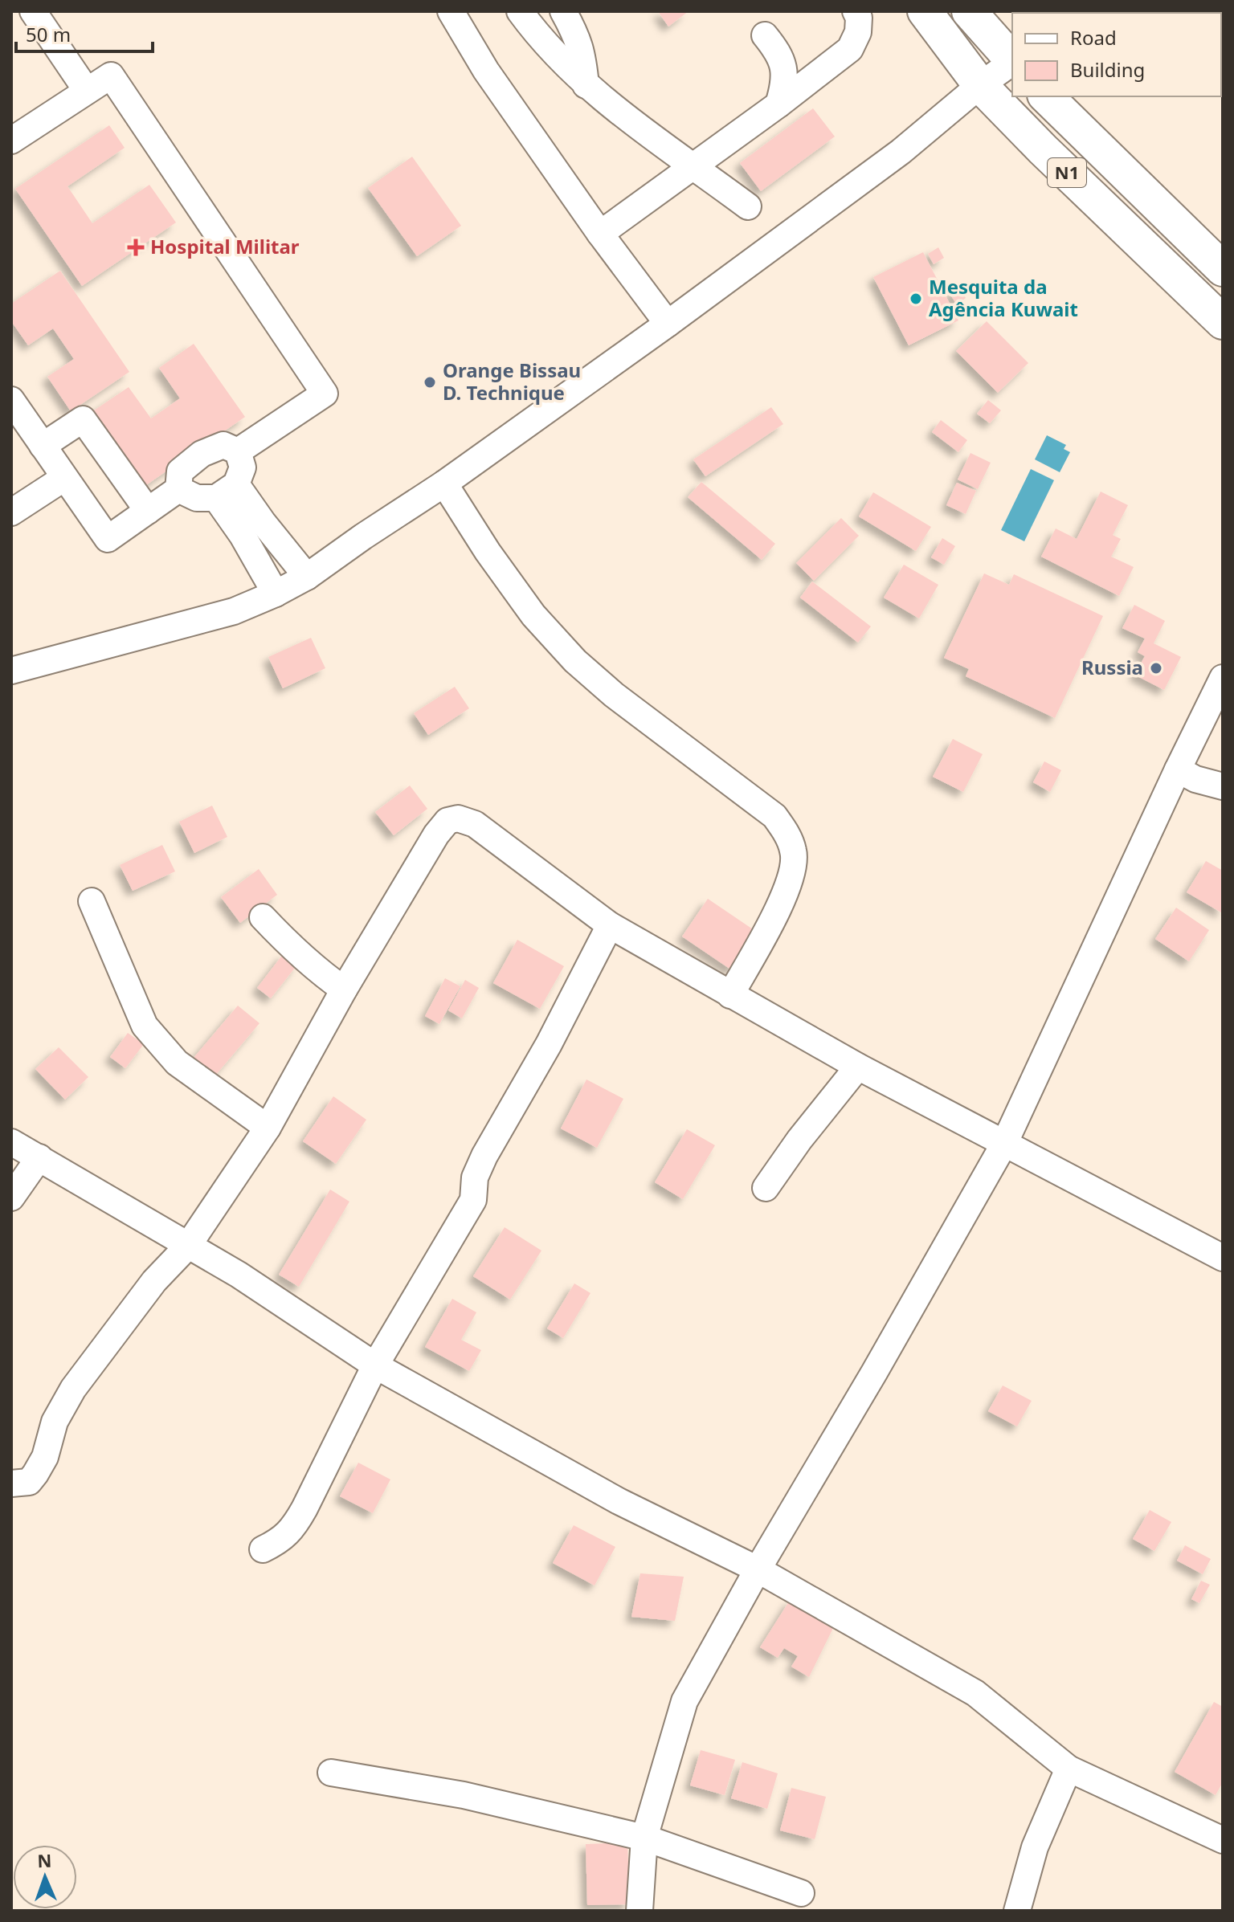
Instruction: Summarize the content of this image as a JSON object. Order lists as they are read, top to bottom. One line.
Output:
{"streets":{"main road":["N1"]},"places":{"health":["Hospital Militar"],"other":["Mesquita da Agência Kuwait","Orange Bissau D. Technique","Russia"]},"legend":["Road","Building"],"scale_bar":"50 m","north":"top"}
